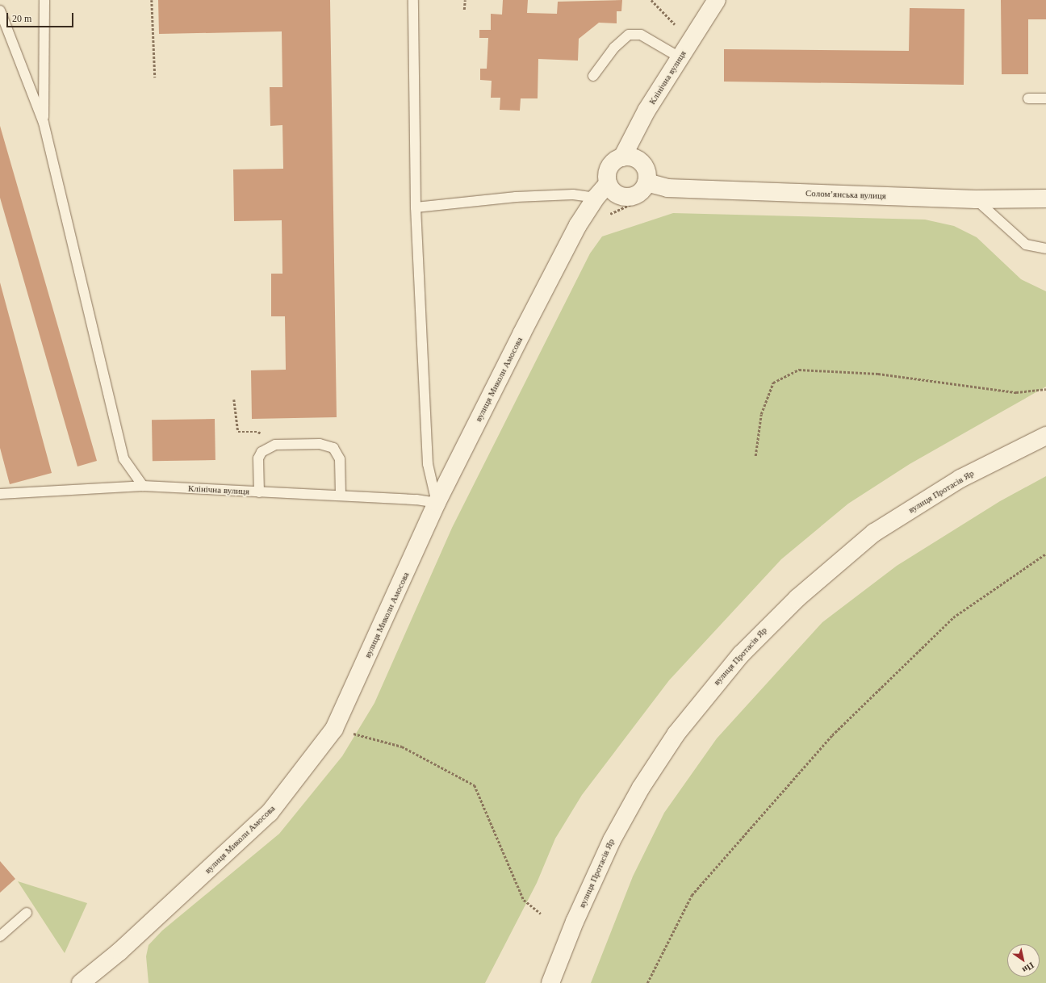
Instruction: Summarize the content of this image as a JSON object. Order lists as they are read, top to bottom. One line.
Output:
{"streets":{"street":["Клінічна вулиця","Соломʼянська вулиця","вулиця Миколи Амосова","вулиця Протасів Яр"]},"crossings":[["Клінічна вулиця","Соломʼянська вулиця"],["Клінічна вулиця","вулиця Миколи Амосова"],["Соломʼянська вулиця","вулиця Миколи Амосова"]],"scale_bar":"20 m","north":"bottom right"}
